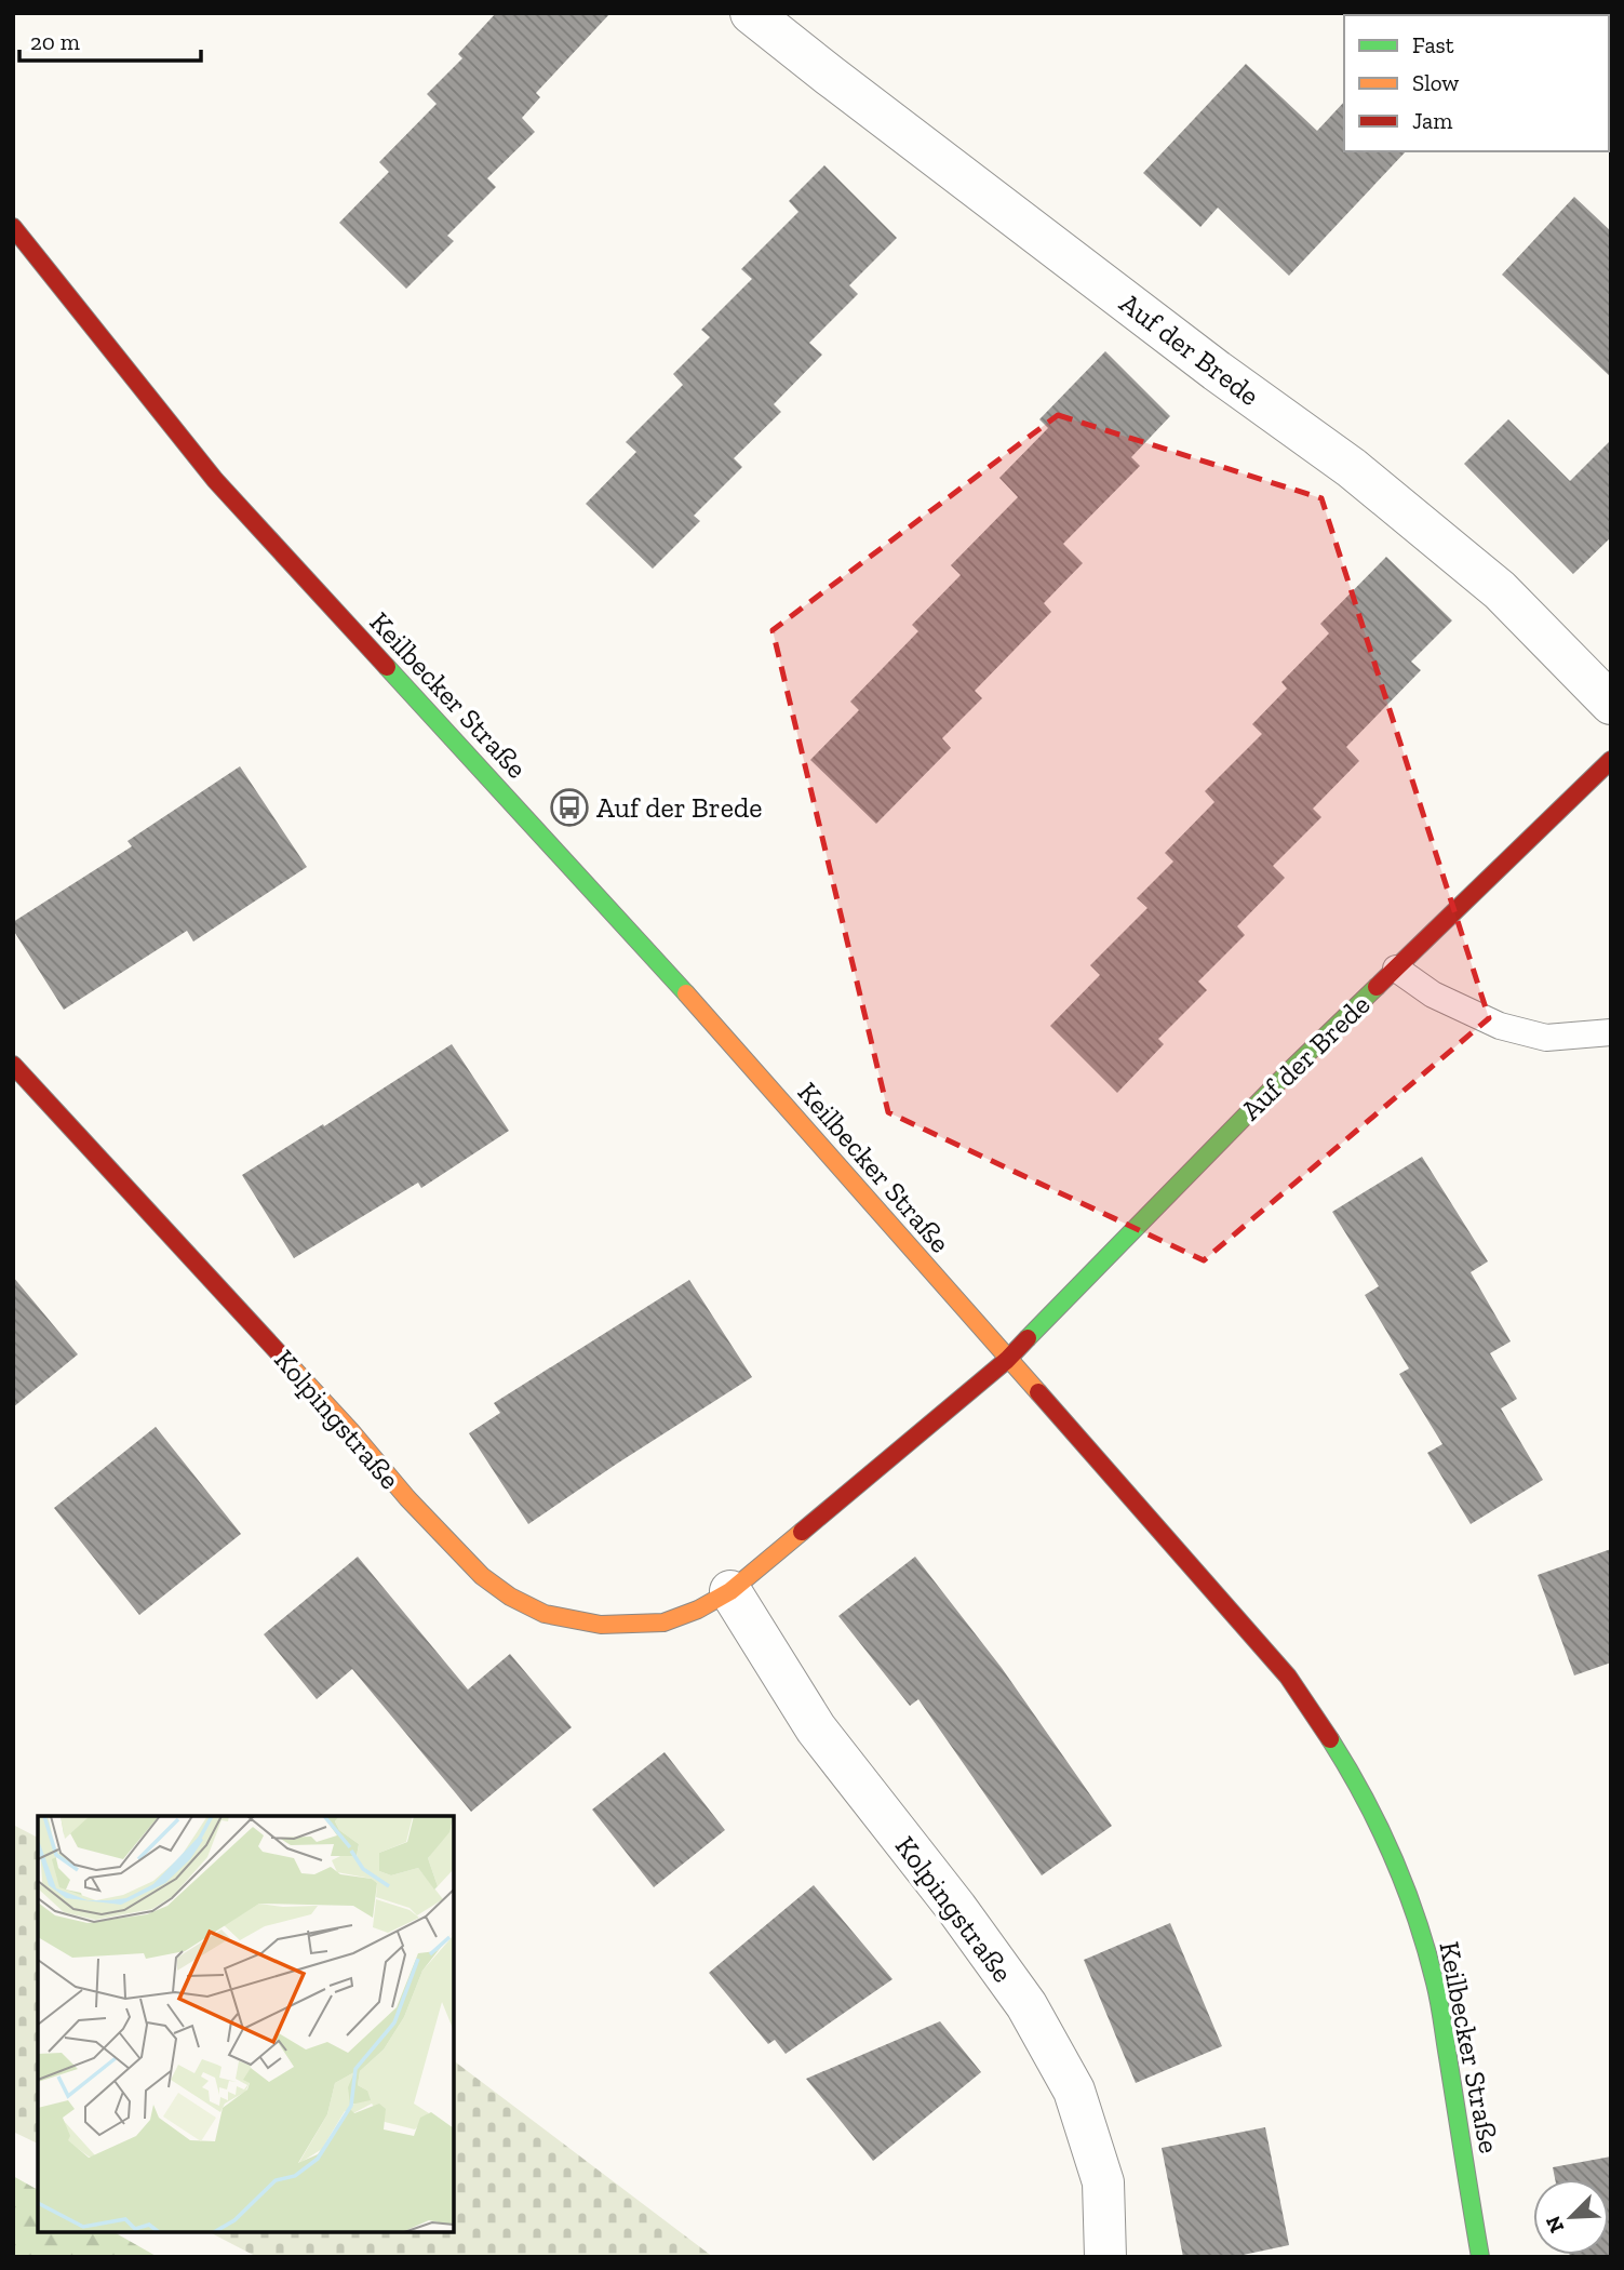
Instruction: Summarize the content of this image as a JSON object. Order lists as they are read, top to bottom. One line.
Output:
{"streets":{"main road":["Auf der Brede","Keilbecker Straße","Kolpingstraße"]},"crossings":[["Auf der Brede","Keilbecker Straße"],["Auf der Brede","Kolpingstraße"],["Keilbecker Straße","Kolpingstraße"]],"places":{"bus stop":["Auf der Brede"]},"legend":["Fast","Slow","Jam"],"scale_bar":"20 m","north":"bottom left"}
